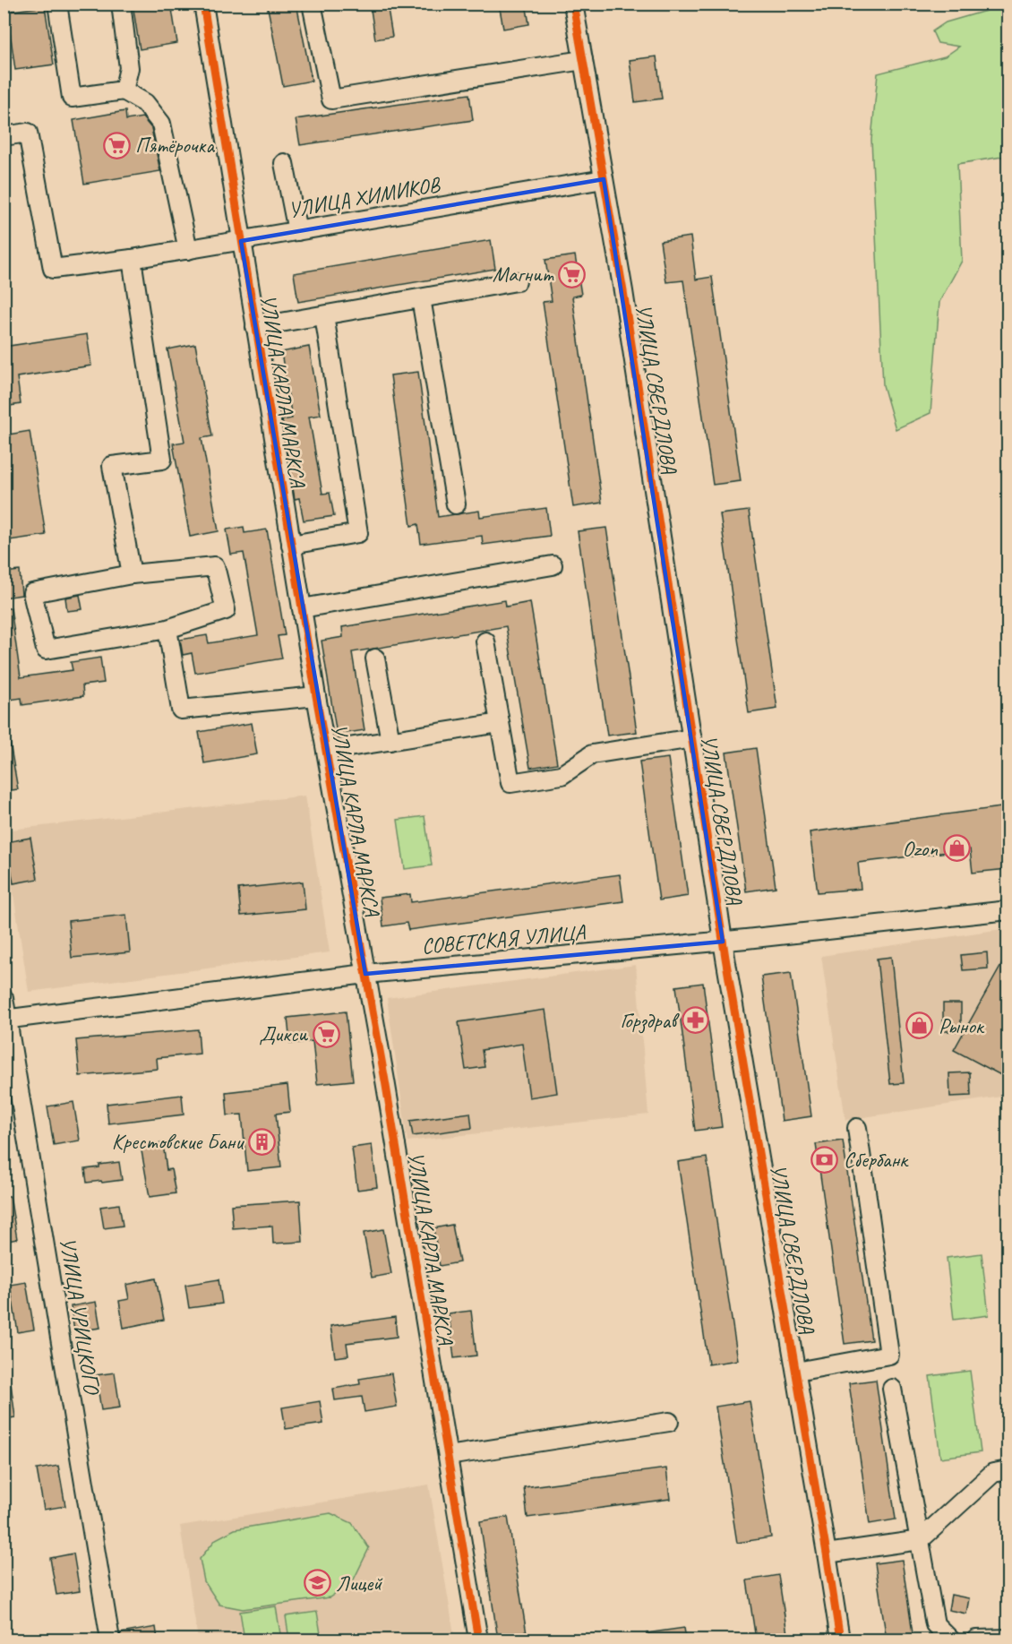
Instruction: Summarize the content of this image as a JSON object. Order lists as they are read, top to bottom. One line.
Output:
{"streets":{"street":["УЛИЦА ХИМИКОВ","УЛИЦА СВЕРДЛОВА","УЛИЦА КАРЛА МАРКСА","СОВЕТСКАЯ УЛИЦА","УЛИЦА УРИЦКОГО"]},"crossings":[["УЛИЦА ХИМИКОВ","УЛИЦА СВЕРДЛОВА"],["УЛИЦА ХИМИКОВ","УЛИЦА КАРЛА МАРКСА"],["УЛИЦА СВЕРДЛОВА","СОВЕТСКАЯ УЛИЦА"],["УЛИЦА КАРЛА МАРКСА","СОВЕТСКАЯ УЛИЦА"],["СОВЕТСКАЯ УЛИЦА","УЛИЦА УРИЦКОГО"]],"places":{"supermarket":["Пятёрочка","Магнит","Дикси"],"shop":["Ozon","Рынок"],"pharmacy":["Горздрав"],"building":["Крестовские Бани"],"bank":["Сбербанк"],"school or university":["Лицей"]}}
